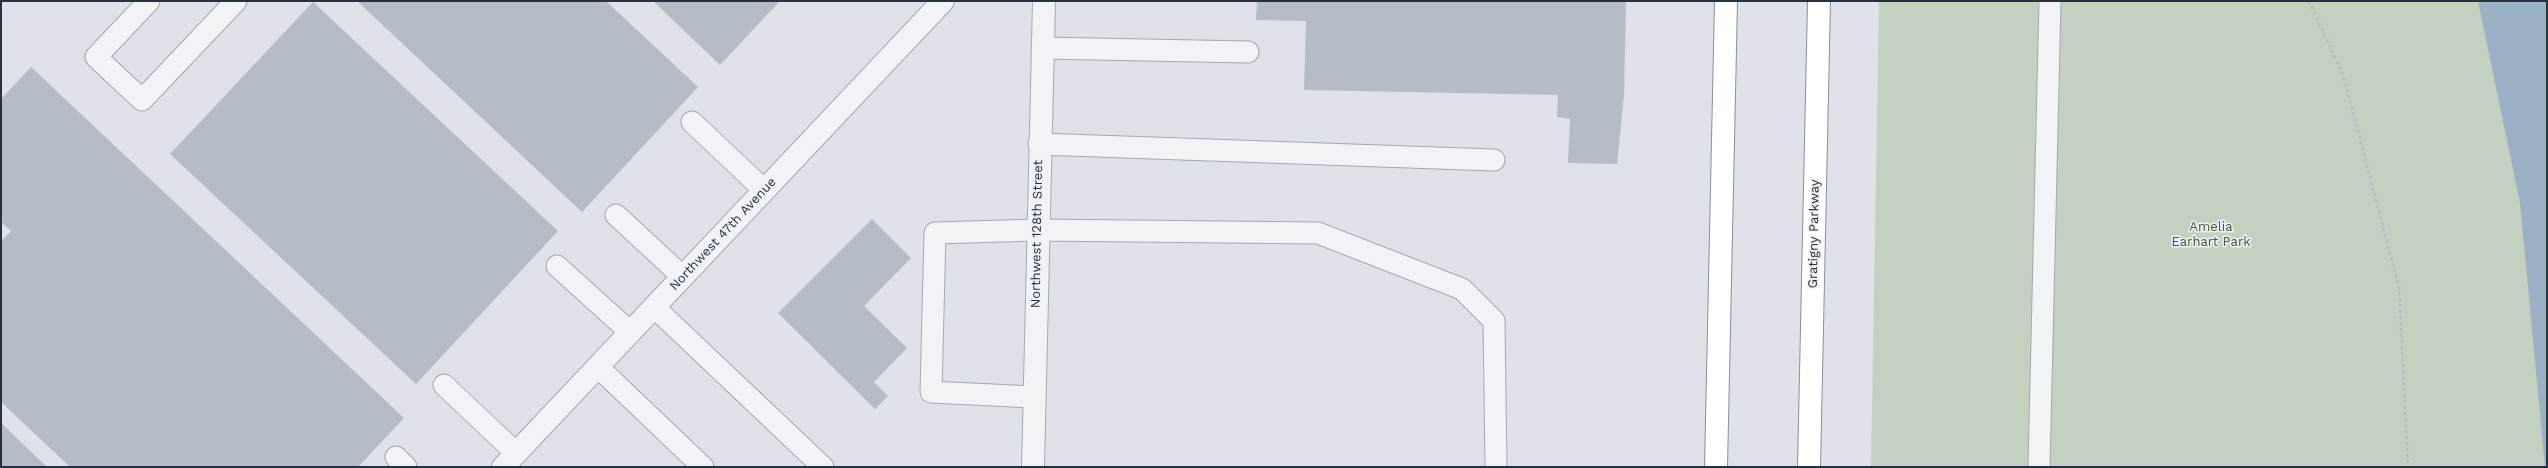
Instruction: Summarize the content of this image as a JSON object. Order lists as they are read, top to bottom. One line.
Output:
{"streets":{"highway":["Gratigny Parkway"],"street":["Northwest 47th Avenue","Northwest 128th Street"]},"parks":["Amelia Earhart Park"]}
